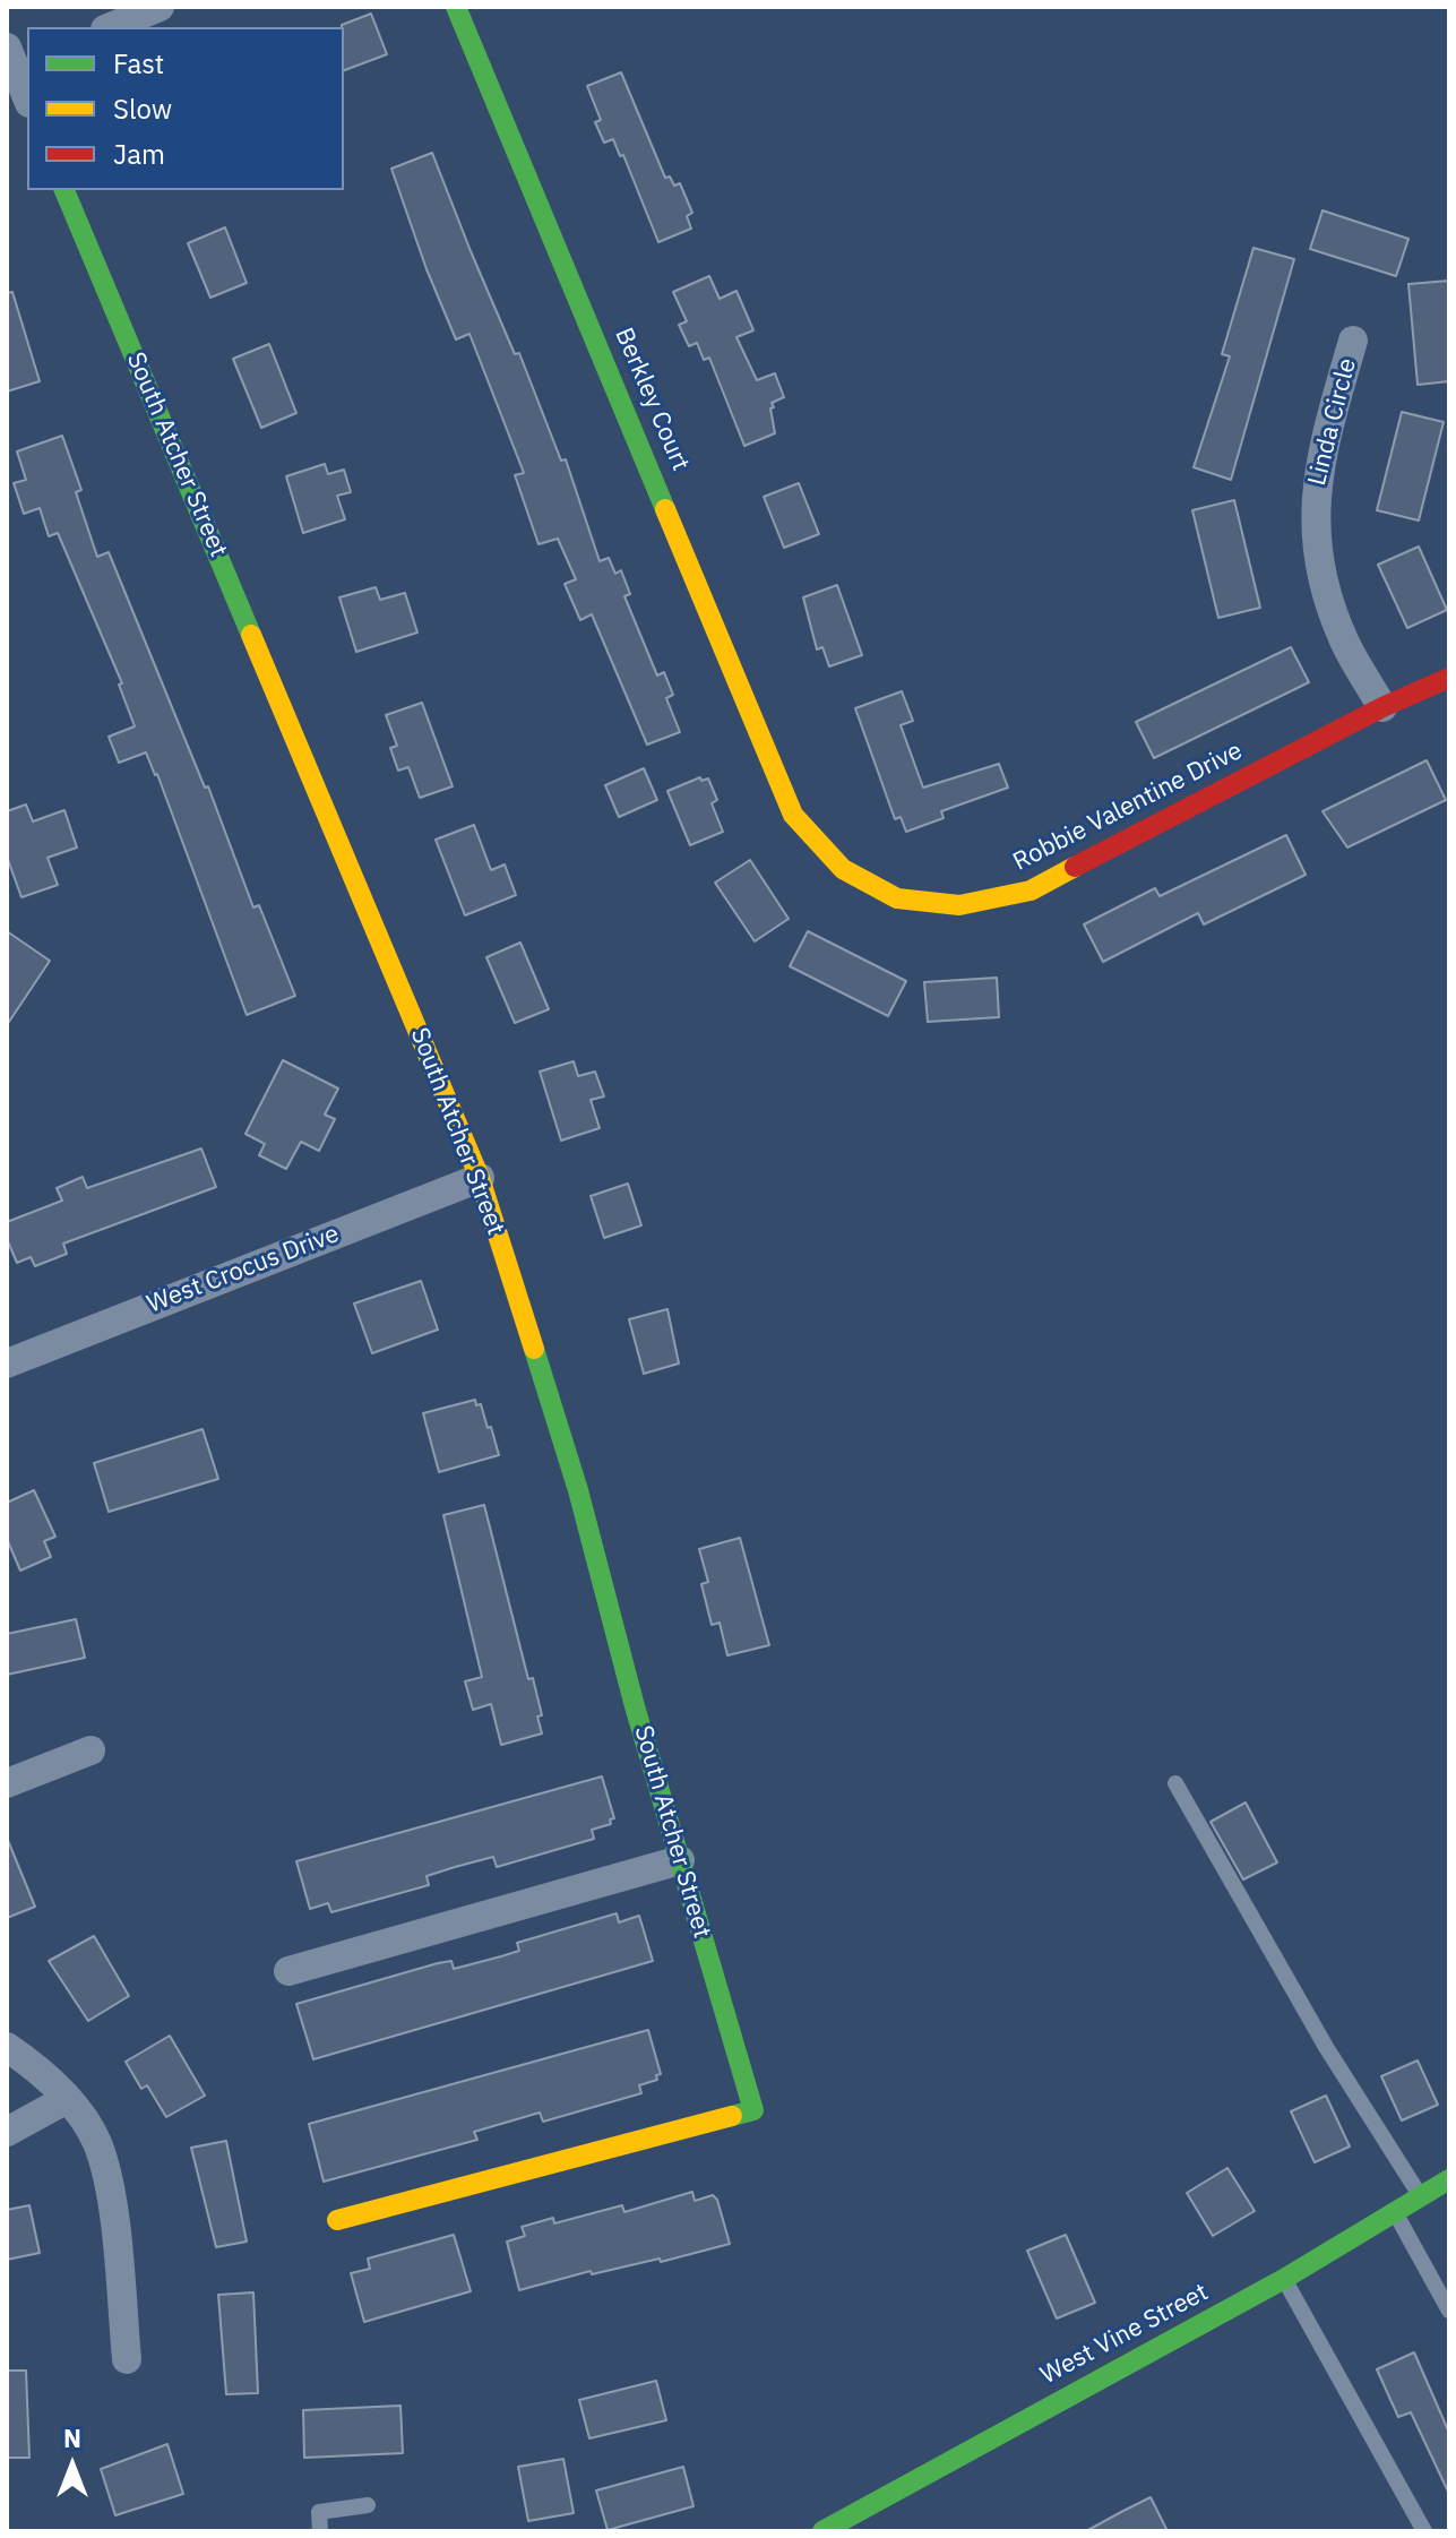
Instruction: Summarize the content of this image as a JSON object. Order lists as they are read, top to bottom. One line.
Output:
{"streets":{"street":["Berkley Court","Linda Circle","South Atcher Street","Robbie Valentine Drive","West Crocus Drive","West Vine Street"]},"crossings":[["Berkley Court","Robbie Valentine Drive"],["Linda Circle","Robbie Valentine Drive"],["South Atcher Street","West Crocus Drive"]],"legend":["Fast","Slow","Jam"],"north":"top"}
